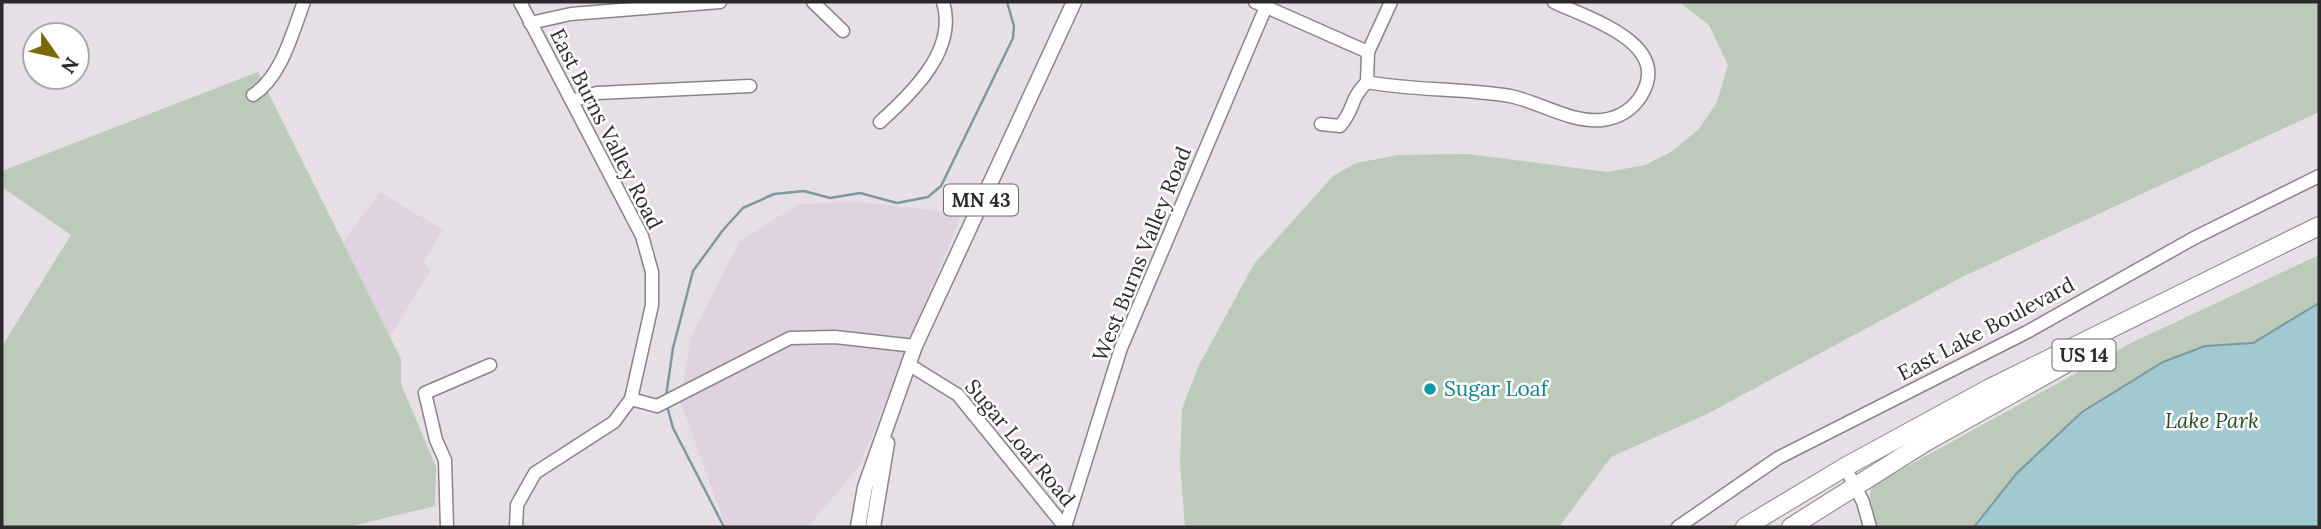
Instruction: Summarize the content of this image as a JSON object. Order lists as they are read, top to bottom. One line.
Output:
{"streets":{"highway":["US 14"],"main road":["MN 43"],"street":["East Burns Valley Road","West Burns Valley Road","East Lake Boulevard","Sugar Loaf Road"]},"crossings":[["MN 43","Sugar Loaf Road"],["West Burns Valley Road","Sugar Loaf Road"]],"parks":["Lake Park"],"places":["Sugar Loaf"],"north":"bottom right"}
